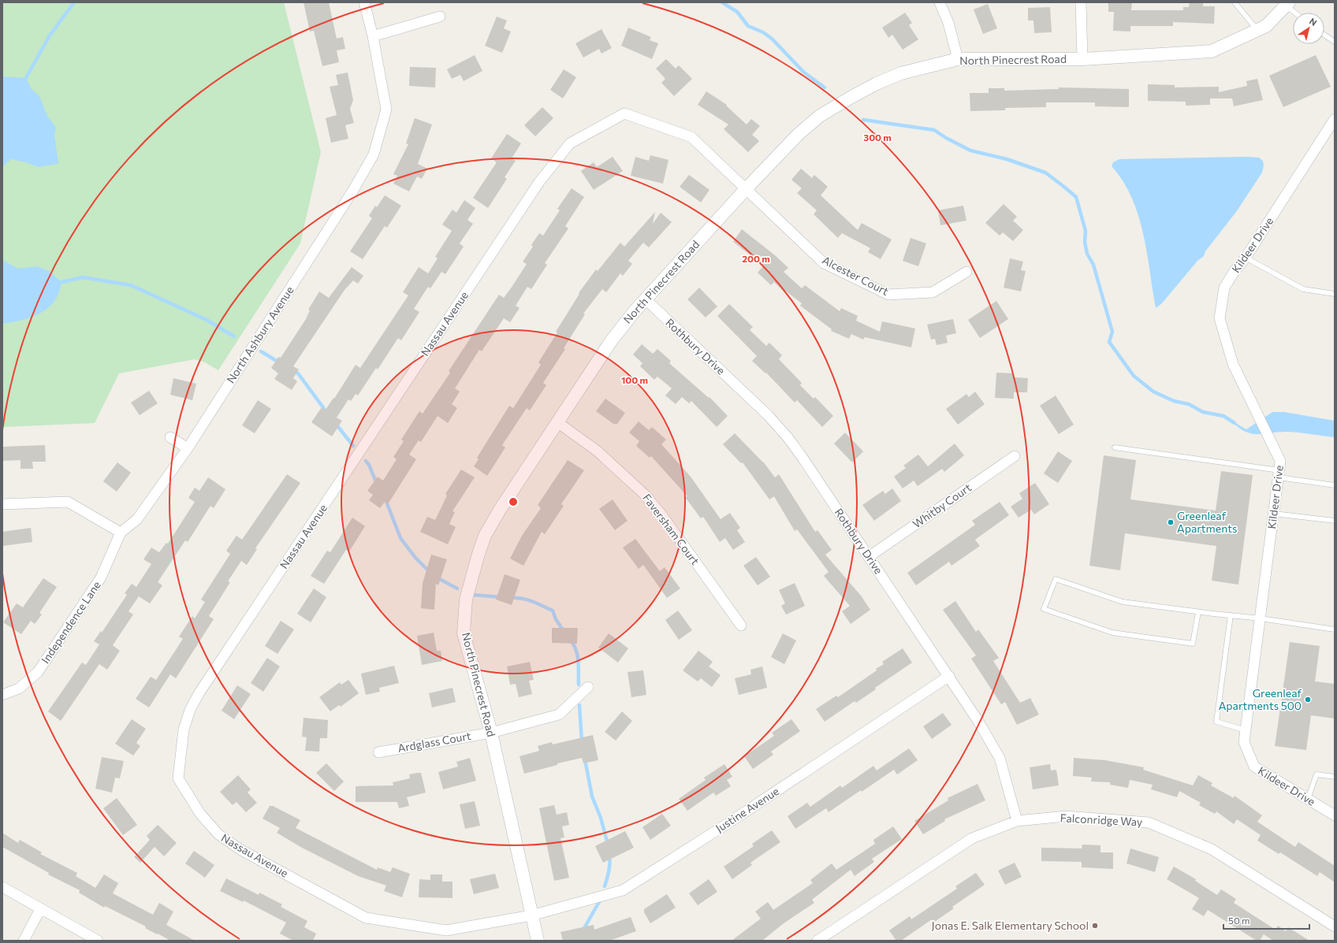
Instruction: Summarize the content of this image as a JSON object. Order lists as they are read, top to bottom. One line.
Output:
{"streets":{"street":["North Pinecrest Road","Kildeer Drive","Alcester Court","Nassau Avenue","North Ashbury Avenue","Rothbury Drive","Whitby Court","Faversham Court","Independence Lane","Ardglass Court","Justine Avenue","Falconridge Way"]},"crossings":[["North Pinecrest Road","Alcester Court"],["North Pinecrest Road","Nassau Avenue"],["North Pinecrest Road","Rothbury Drive"],["North Pinecrest Road","Faversham Court"],["North Pinecrest Road","Ardglass Court"],["North Pinecrest Road","Justine Avenue"],["Alcester Court","Nassau Avenue"],["Nassau Avenue","Justine Avenue"],["North Ashbury Avenue","Independence Lane"],["Rothbury Drive","Whitby Court"],["Rothbury Drive","Justine Avenue"],["Rothbury Drive","Falconridge Way"]],"places":["Greenleaf Apartments","Greenleaf Apartments 500","Jonas E. Salk Elementary School"],"scale_bar":"50 m","north":"top right","rings":["300 m","200 m","100 m"]}
